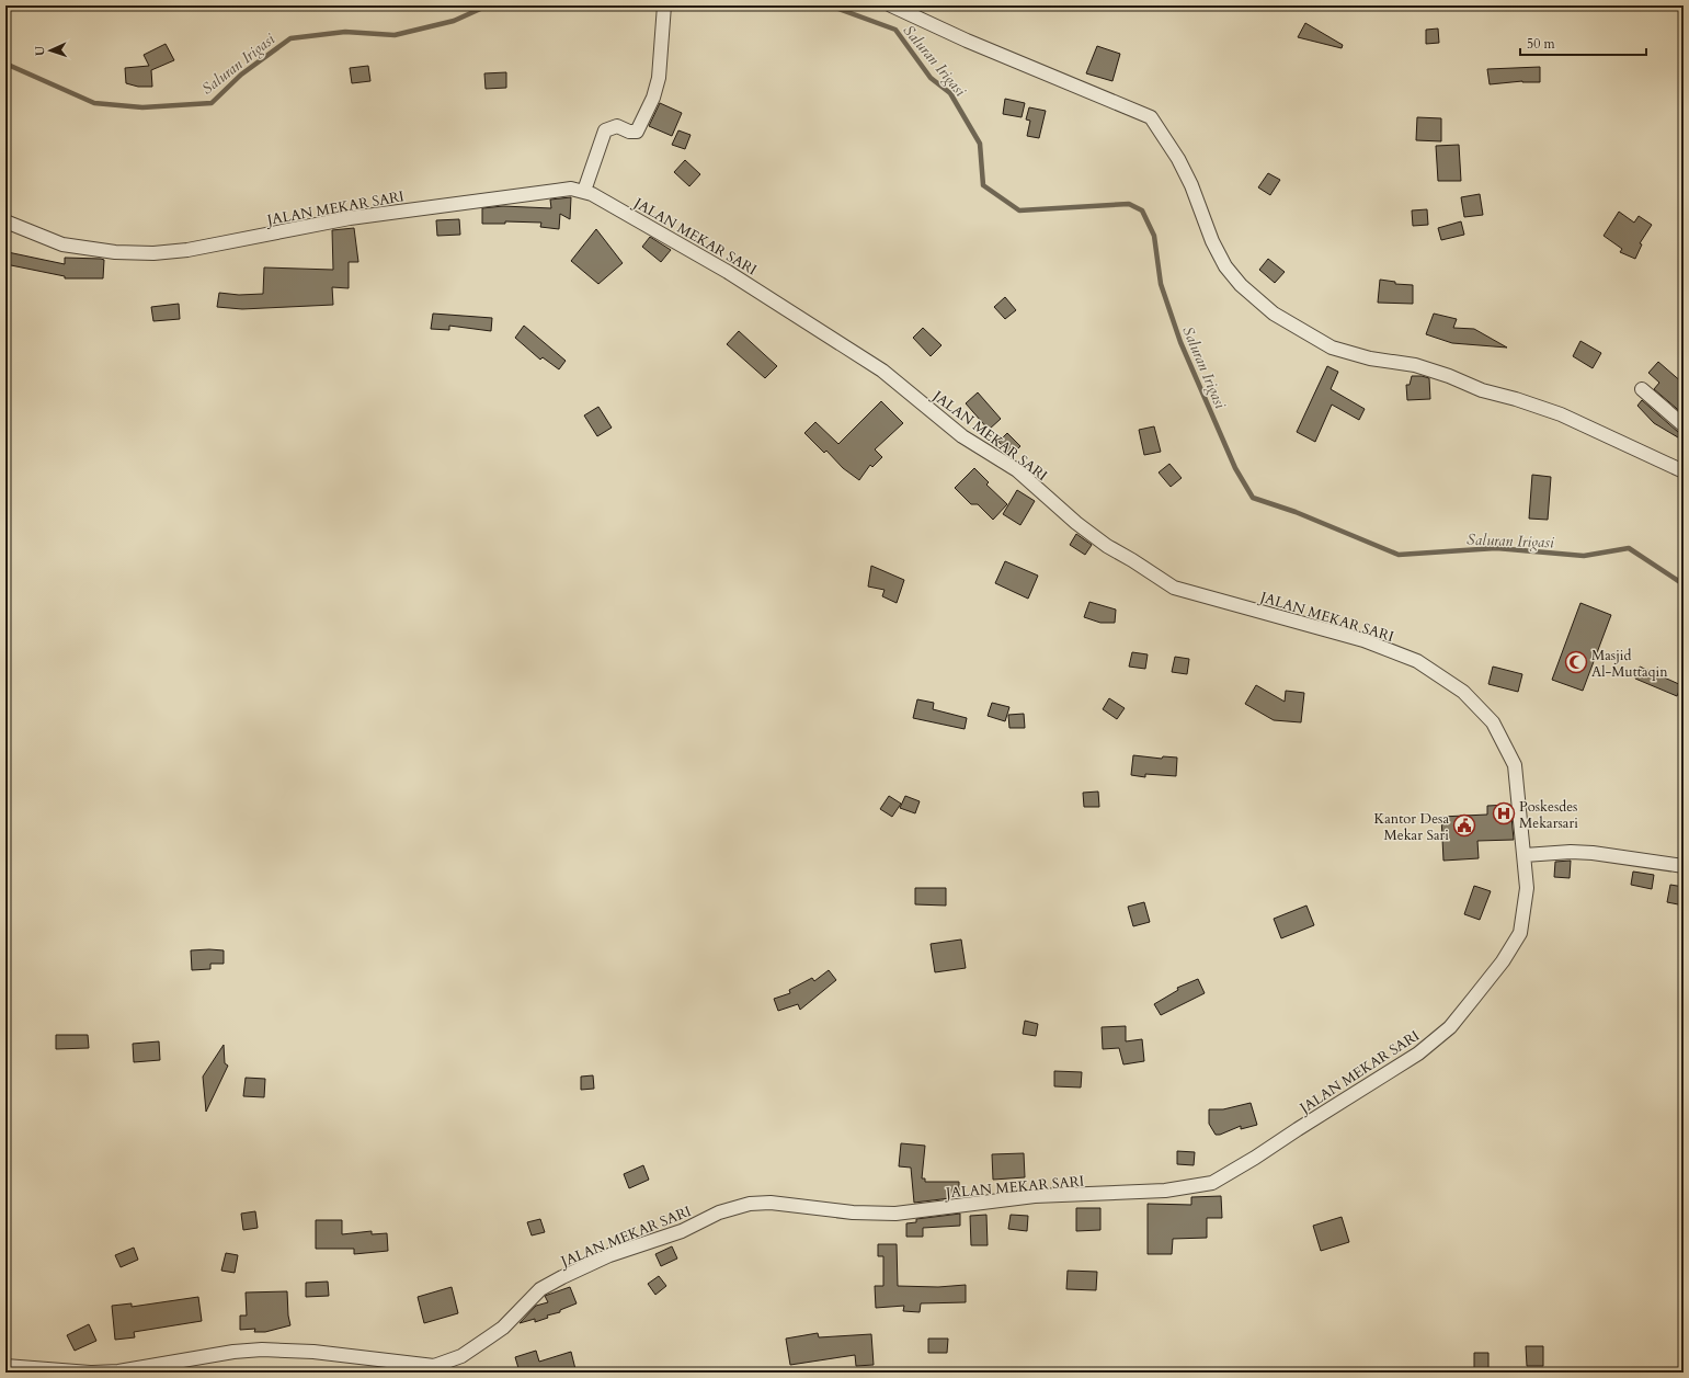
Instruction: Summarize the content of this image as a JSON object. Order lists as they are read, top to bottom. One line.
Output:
{"streets":{"street":["JALAN MEKAR SARI"]},"water":["Saluran Irigasi"],"places":{"mosque":["Masjid Al-Muttaqin"],"hospital":["Poskesdes Mekarsari"],"public building":["Kantor Desa Mekar Sari"]},"scale_bar":"50 m","north":"left"}
